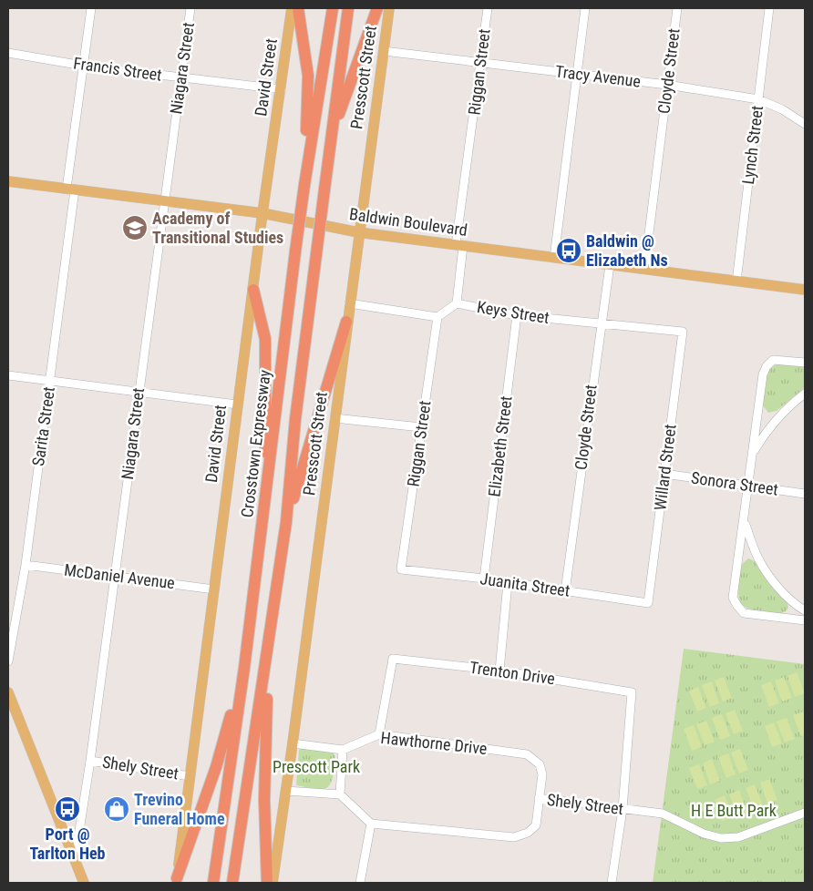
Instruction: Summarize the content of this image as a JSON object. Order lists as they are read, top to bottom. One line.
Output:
{"streets":{"highway":["Crosstown Expressway"],"main road":["David Street","Presscott Street","Baldwin Boulevard"],"street":["Niagara Street","Francis Street","Cloyde Street","Riggan Street","Tracy Avenue","Lynch Street","Keys Street","Sarita Street","Elizabeth Street","Willard Street","Sonora Street","McDaniel Avenue","Juanita Street","Trenton Drive","Hawthorne Drive","Shely Street"]},"crossings":[["Niagara Street","Francis Street"],["Niagara Street","Baldwin Boulevard"],["Niagara Street","McDaniel Avenue"],["Niagara Street","Shely Street"],["Francis Street","David Street"],["Francis Street","Sarita Street"],["Cloyde Street","Tracy Avenue"],["Cloyde Street","Baldwin Boulevard"],["Cloyde Street","Keys Street"],["Cloyde Street","Juanita Street"],["Riggan Street","Tracy Avenue"],["Riggan Street","Baldwin Boulevard"],["Riggan Street","Keys Street"],["Riggan Street","Juanita Street"],["Tracy Avenue","Presscott Street"],["Tracy Avenue","Lynch Street"],["David Street","Baldwin Boulevard"],["David Street","McDaniel Avenue"],["David Street","Shely Street"],["Presscott Street","Baldwin Boulevard"],["Lynch Street","Baldwin Boulevard"],["Baldwin Boulevard","Sarita Street"],["Keys Street","Elizabeth Street"],["Keys Street","Willard Street"],["Sarita Street","McDaniel Avenue"],["Elizabeth Street","Juanita Street"],["Willard Street","Sonora Street"],["Willard Street","Juanita Street"],["Trenton Drive","Hawthorne Drive"],["Trenton Drive","Shely Street"],["Hawthorne Drive","Shely Street"]],"parks":["Prescott Park","H E Butt Park"],"places":{"school or university":["Academy of Transitional Studies"],"bus stop":["Baldwin @ Elizabeth Ns","Port @ Tarlton Heb"],"shop":["Trevino Funeral Home"]}}
